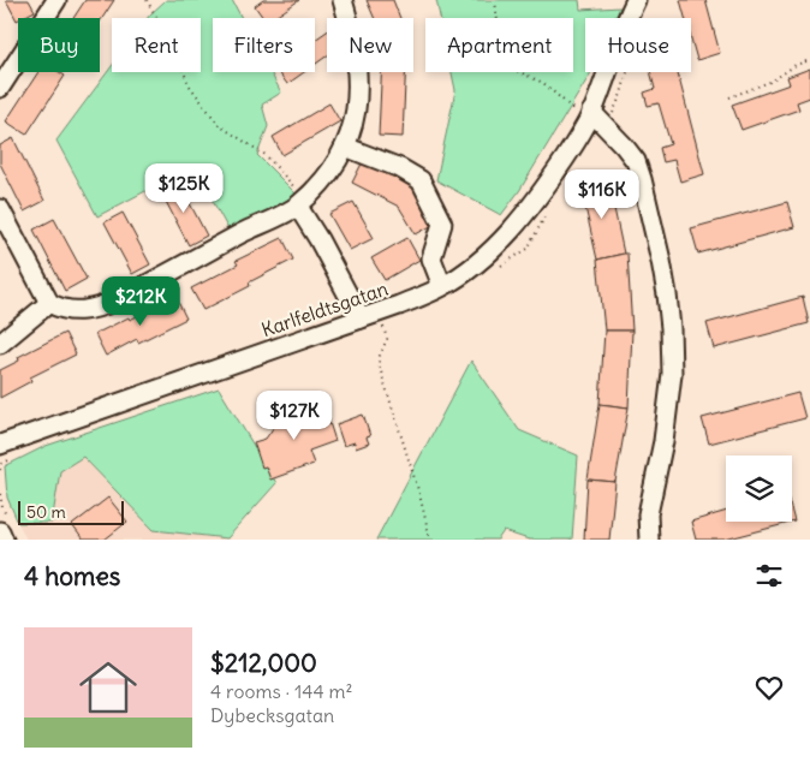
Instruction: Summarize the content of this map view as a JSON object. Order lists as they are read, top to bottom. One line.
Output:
{"streets":{"street":["Karlfeldtsgatan"]},"scale_bar":"50 m","page":{"chip":["Buy","Rent","Filters","New","Apartment","House"],"price":["$125K","$116K","$212K","$127K"],"scale":"50 m","heading":"4 homes","list":[{"name":"$212,000","note":"4 rooms · 144 m² · Dybecksgatan"}]}}
